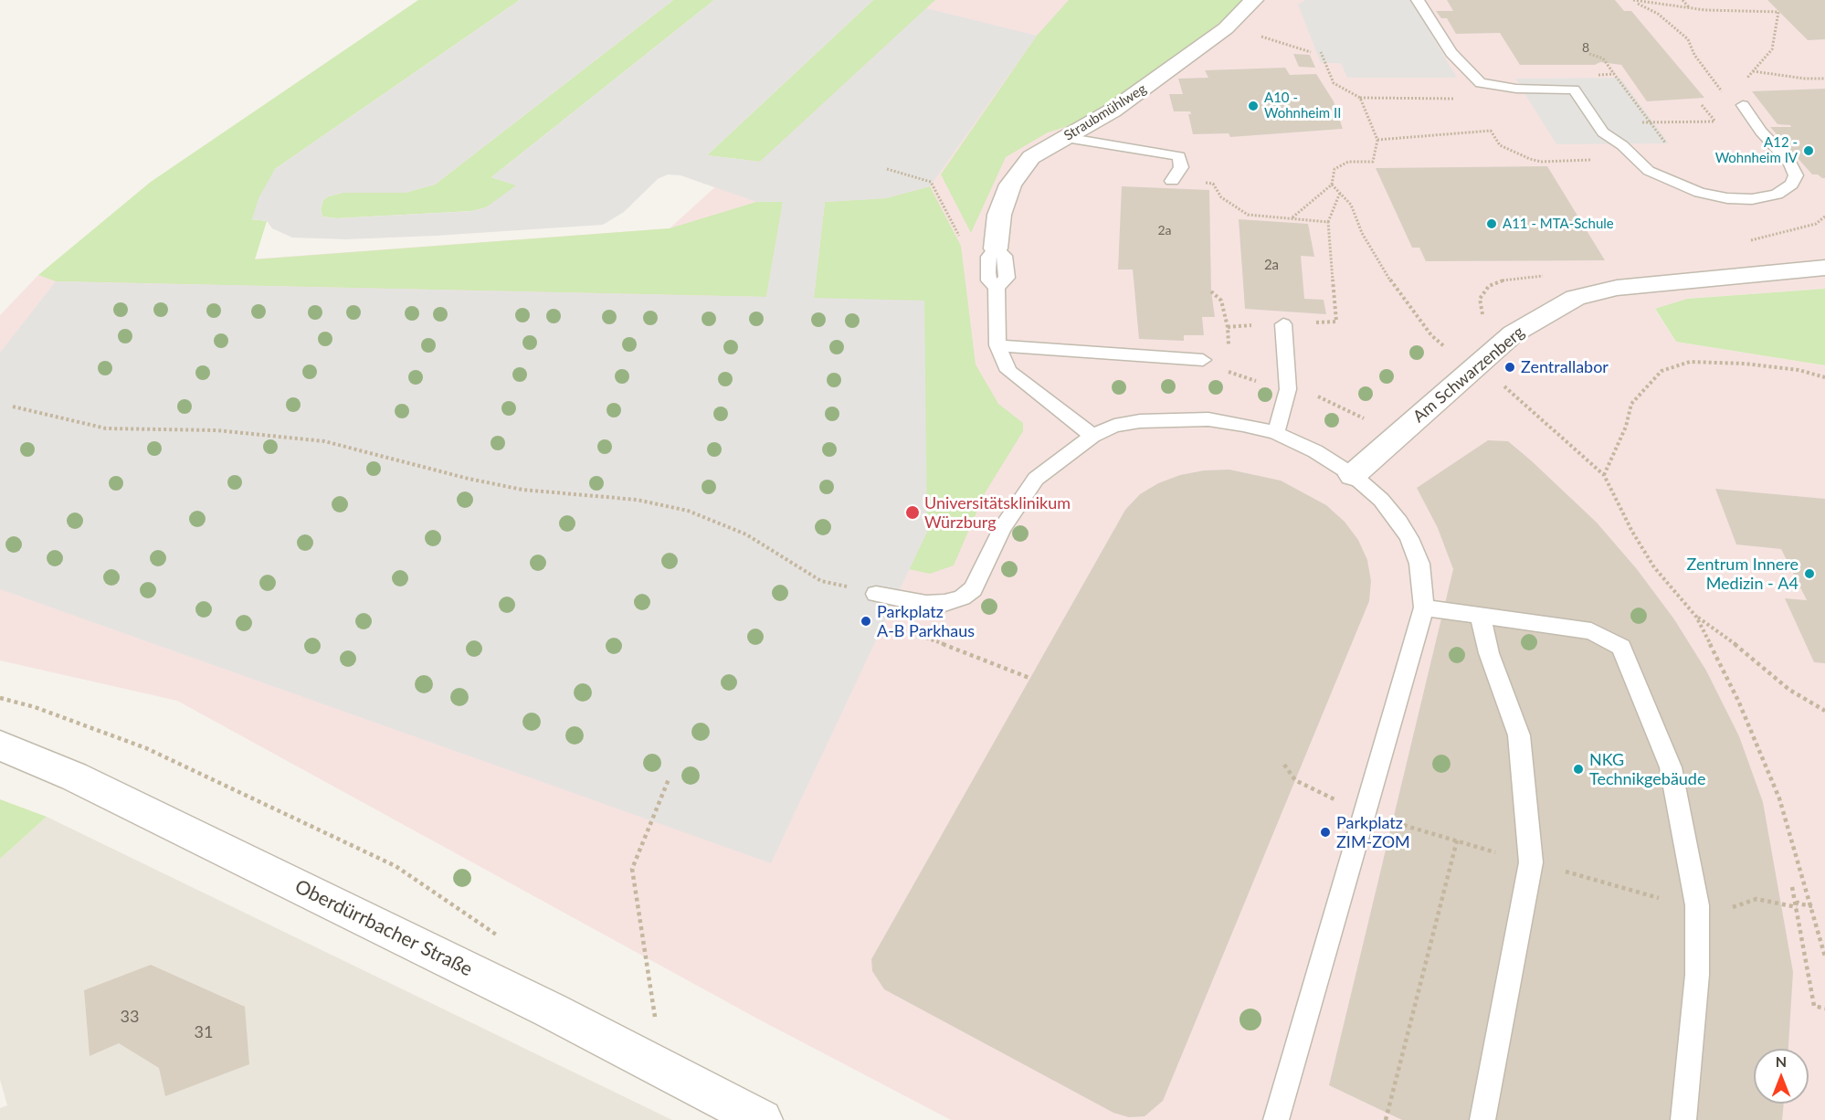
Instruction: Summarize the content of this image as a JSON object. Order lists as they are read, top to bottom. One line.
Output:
{"streets":{"street":["Straubmühlweg","Am Schwarzenberg","Oberdürrbacher Straße"]},"places":["A10 - Wohnheim II","A12 - Wohnheim IV","A11 - MTA-Schule","Zentrallabor","Universitätsklinikum Würzburg","Zentrum Innere Medizin - A4","Parkplatz A-B Parkhaus","NKG Technikgebäude","Parkplatz ZIM-ZOM"],"house_numbers":["8","2a","2a","33","31"],"north":"top"}
